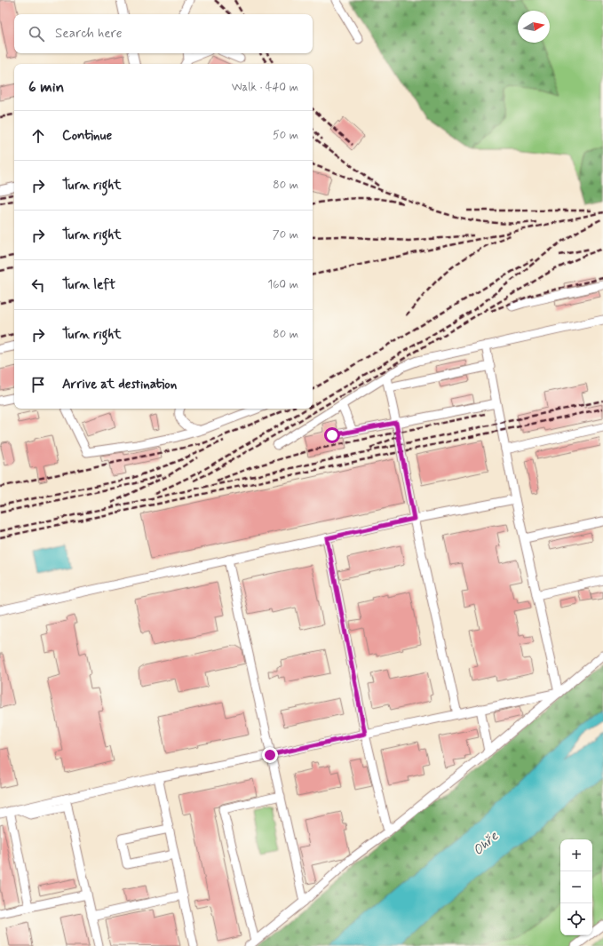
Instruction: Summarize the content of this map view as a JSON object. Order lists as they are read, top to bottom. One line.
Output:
{"water":["Ohře"],"north":"right","page":{"search":"Search here","heading":["6 min","Walk · 440 m"],"list":[["Continue","50 m"],["Turn right","80 m"],["Turn right","70 m"],["Turn left","160 m"],["Turn right","80 m"],"Arrive at destination"],"map_buttons":["+","−"]}}
